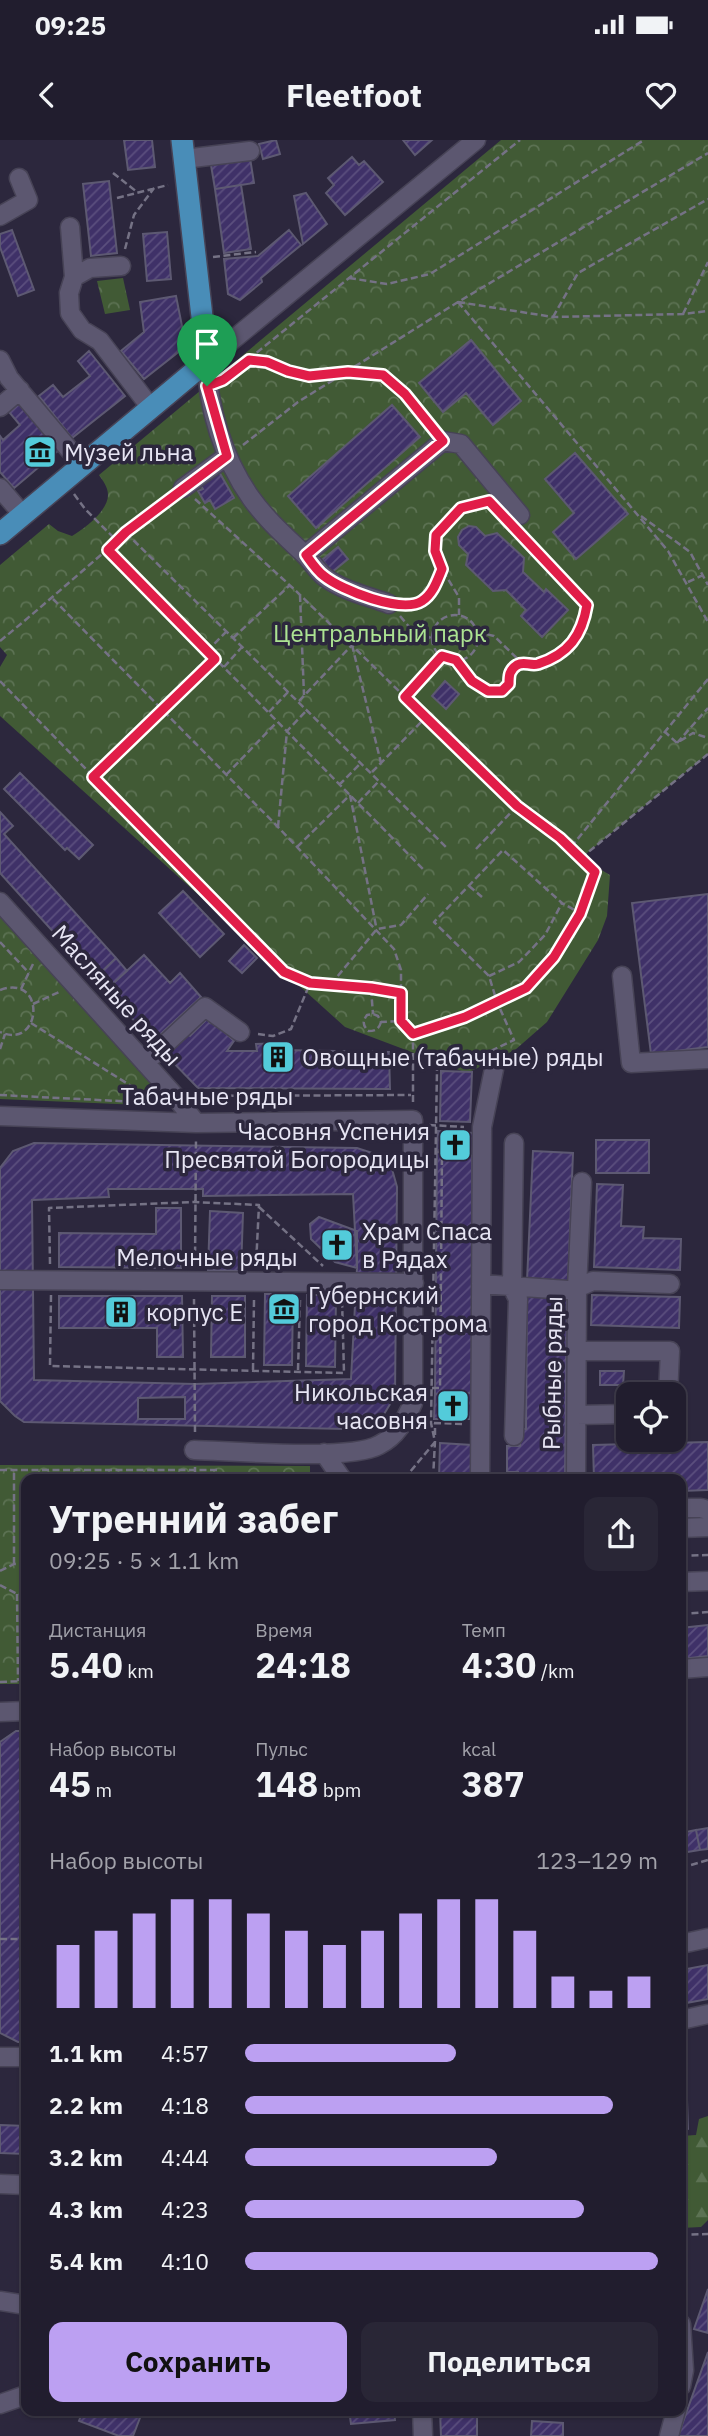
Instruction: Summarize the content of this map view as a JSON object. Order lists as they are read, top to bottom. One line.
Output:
{"streets":{"street":["Масляные ряды","Табачные ряды","Мелочные ряды","Рыбные ряды"]},"crossings":[["Масляные ряды","Табачные ряды"]],"parks":["Центральный парк"],"places":{"museum":["Музей льна","Губернский город Кострома"],"building":["Овощные (табачные) ряды","корпус Е"],"church":["Часовня Успения Пресвятой Богородицы","Храм Спаса в Рядах","Никольская часовня"]},"page":{"status":"09:25","header":"Fleetfoot","heading":["Утренний забег","09:25 · 5 × 1.1 km"],"stats":[["Дистанция","5.40 km"],["Время","24:18"],["Темп","4:30 /km"],["Набор высоты","45 m"],["Пульс","148 bpm"],["kcal","387"]],"chart":["Набор высоты","123–129 m"],"list":[{"name":"1.1 km","note":"4:57"},{"name":"2.2 km","note":"4:18"},{"name":"3.2 km","note":"4:44"},{"name":"4.3 km","note":"4:23"},{"name":"5.4 km","note":"4:10"}],"buttons":["Сохранить","Поделиться"]}}
